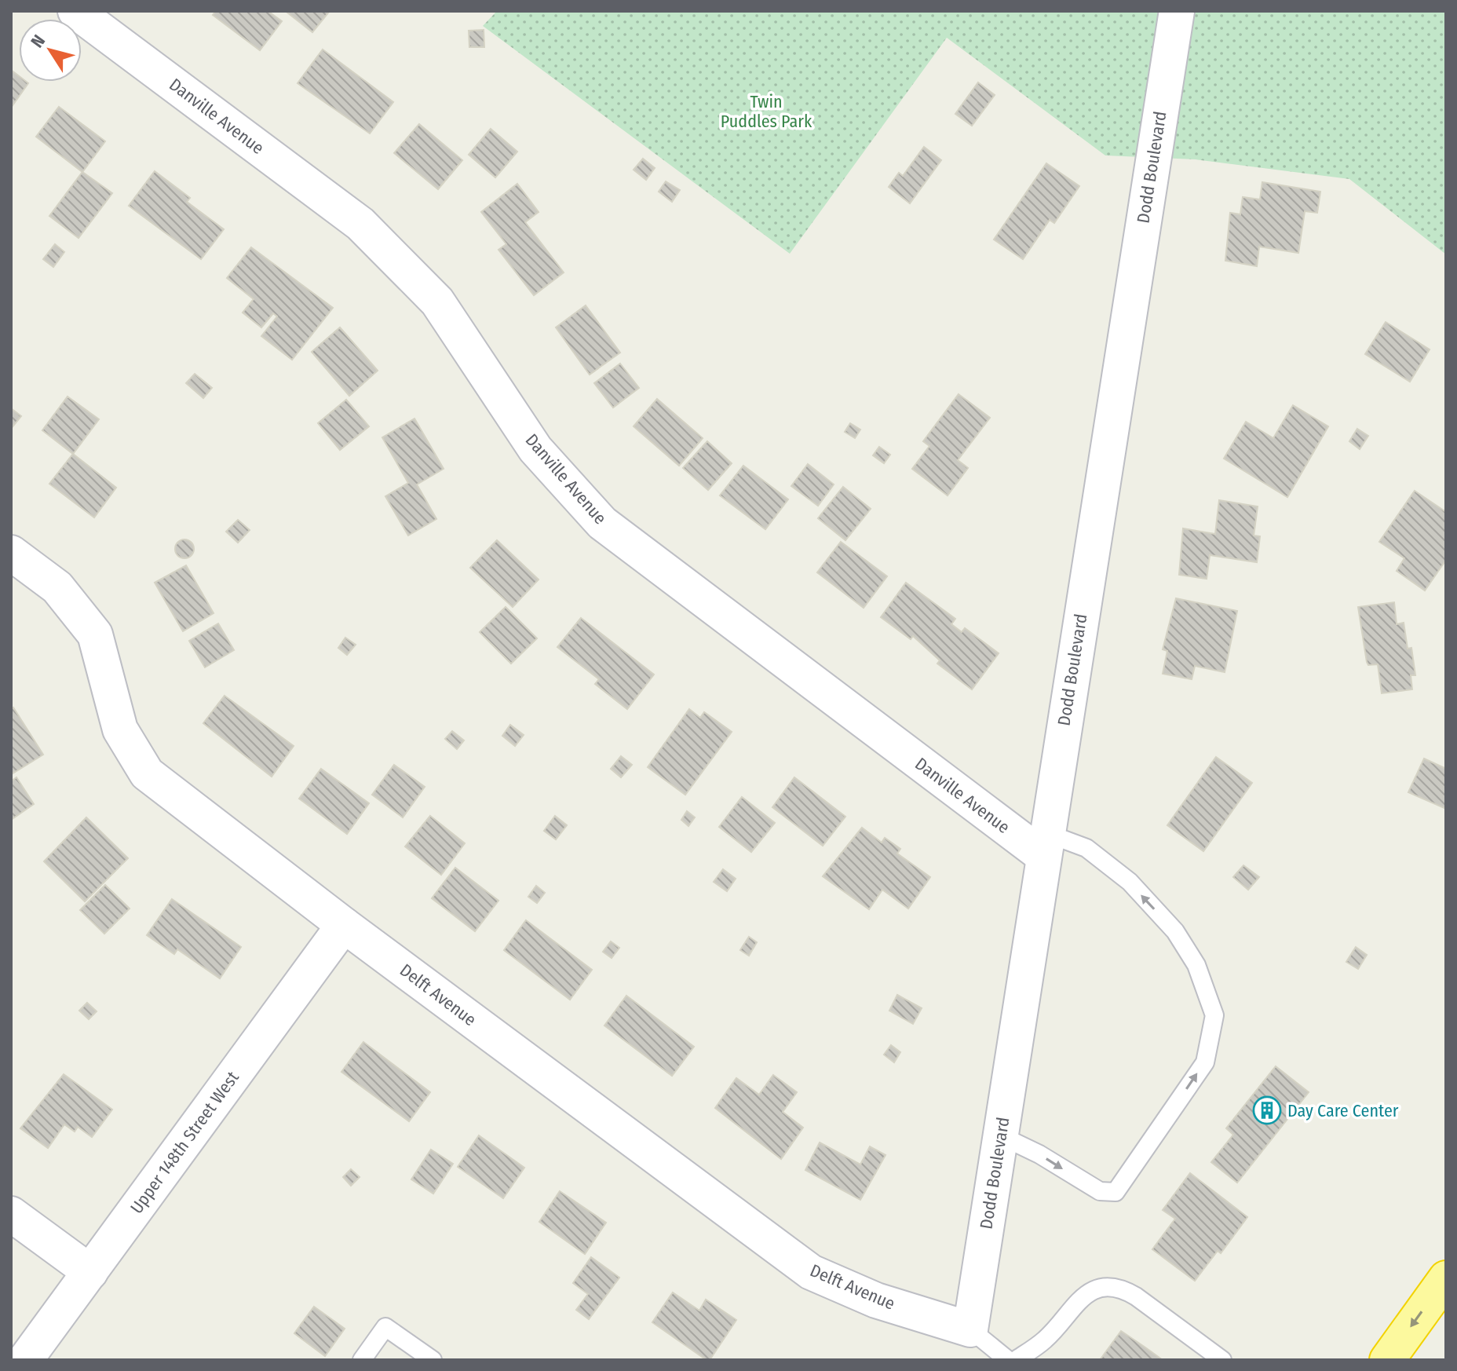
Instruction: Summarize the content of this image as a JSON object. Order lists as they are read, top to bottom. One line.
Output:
{"streets":{"street":["Danville Avenue","Dodd Boulevard","Delft Avenue","Upper 148th Street West"]},"crossings":[["Danville Avenue","Dodd Boulevard"],["Dodd Boulevard","Delft Avenue"],["Delft Avenue","Upper 148th Street West"]],"parks":["Twin Puddles Park"],"places":{"building":["Day Care Center"]},"north":"top left"}
